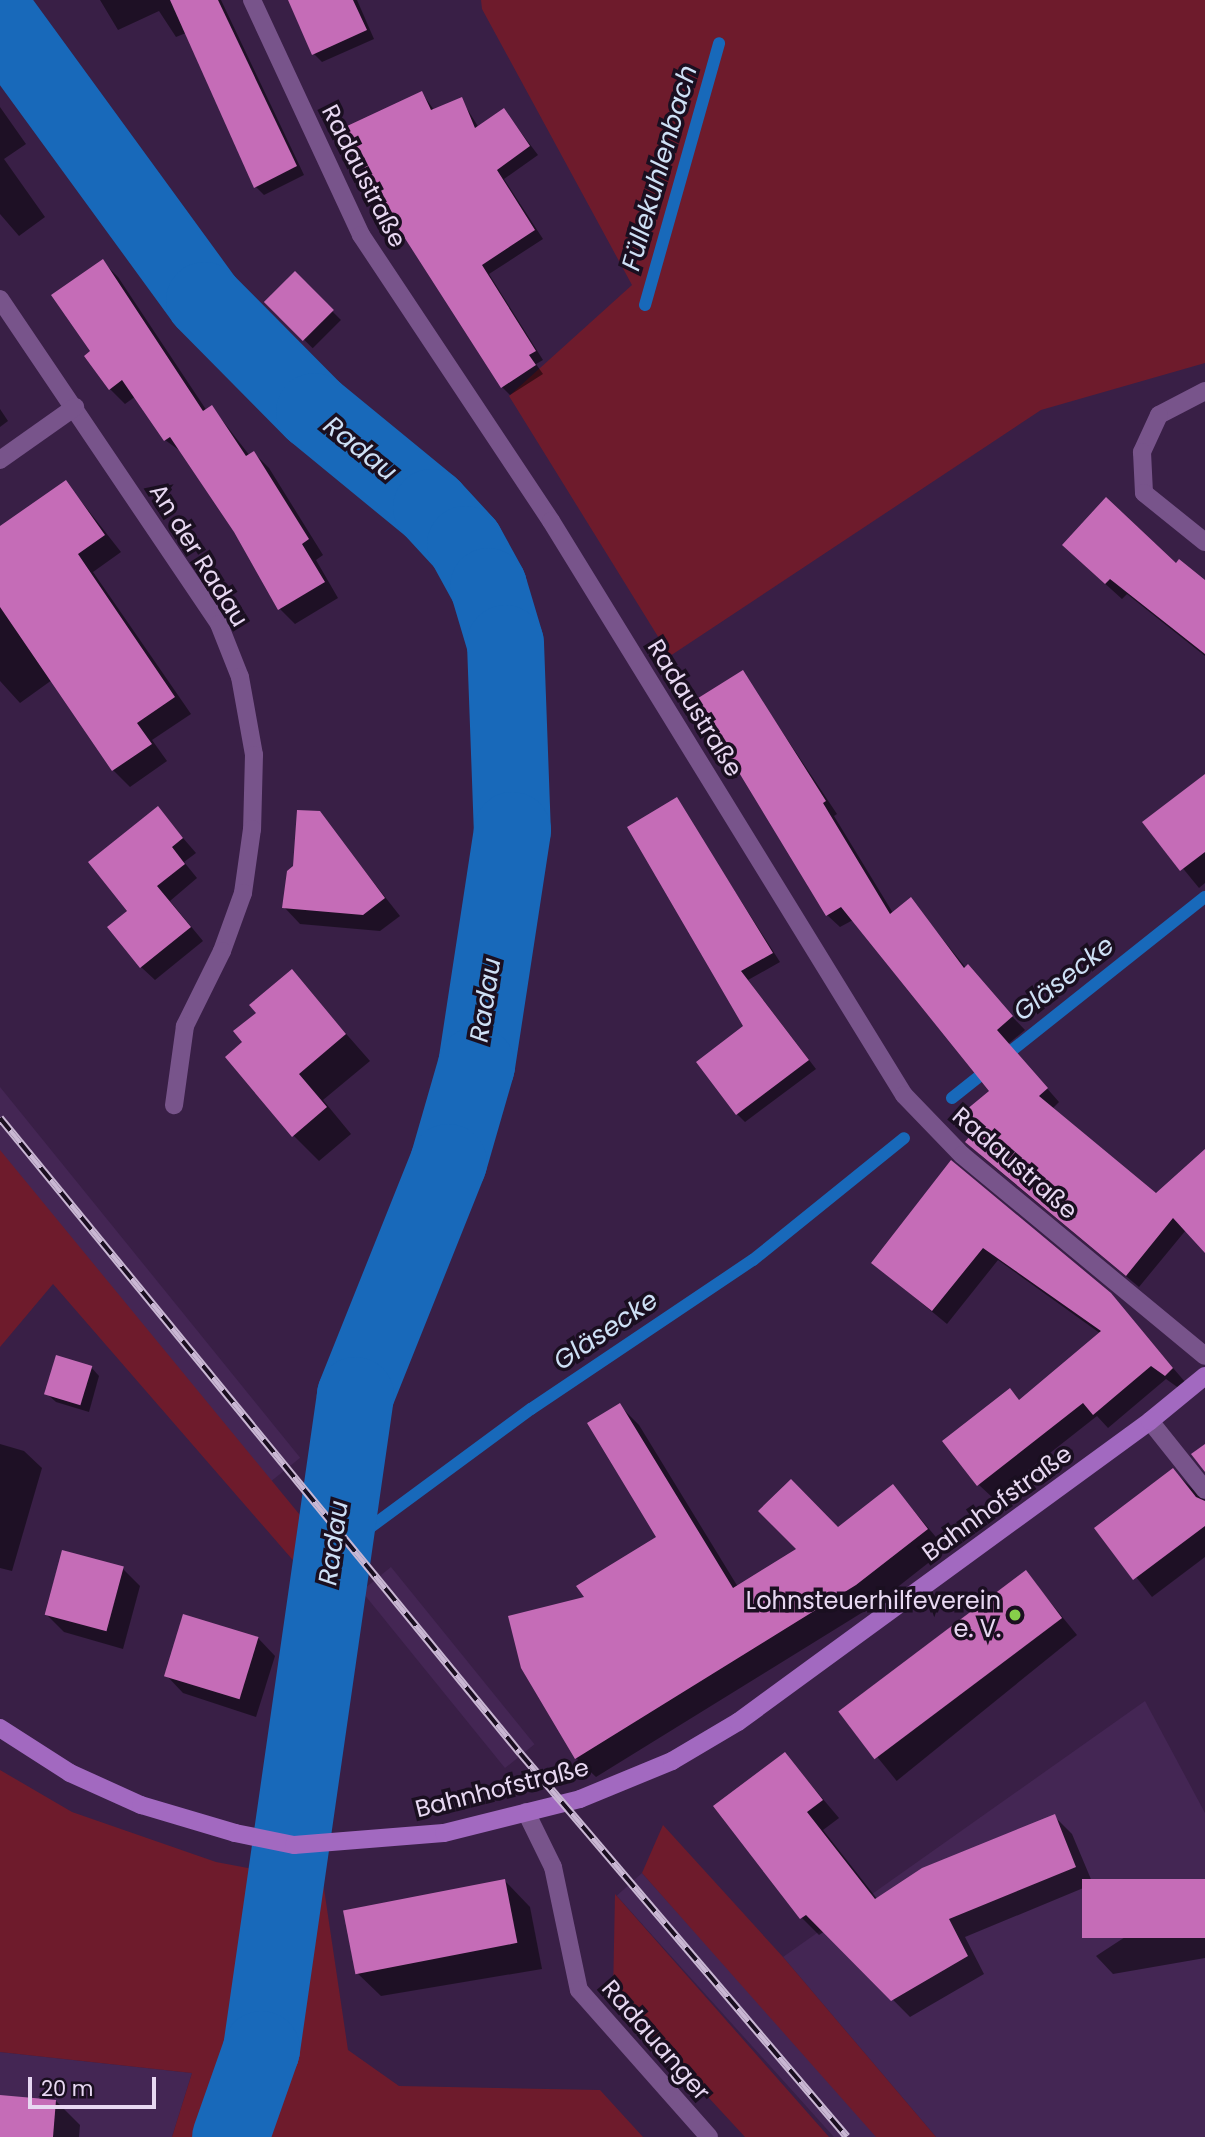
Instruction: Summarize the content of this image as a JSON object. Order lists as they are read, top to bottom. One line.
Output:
{"streets":{"street":["Radaustraße","An der Radau","Bahnhofstraße","Radauanger"]},"crossings":[["Bahnhofstraße","Radauanger"]],"water":["Füllekuhlenbach","Radau","Gläsecke"],"places":["Lohnsteuerhilfeverein e. V."],"scale_bar":"20 m"}
